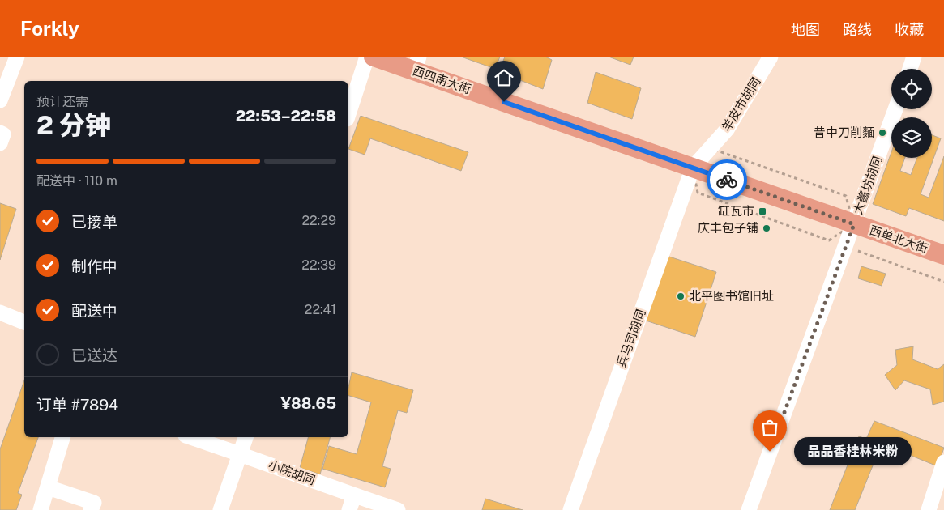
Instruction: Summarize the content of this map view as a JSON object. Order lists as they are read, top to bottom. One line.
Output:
{"streets":{"main road":["西四南大街","西单北大街"],"lane":["羊皮市胡同","大酱坊胡同","兵马司胡同","小院胡同"]},"crossings":[["西四南大街","羊皮市胡同"],["西四南大街","大酱坊胡同"],["西四南大街","西单北大街"],["西四南大街","兵马司胡同"],["羊皮市胡同","兵马司胡同"],["大酱坊胡同","西单北大街"]],"places":{"other":["昔中刀削麵","庆丰包子铺","北平图书馆旧址","品品香桂林米粉"],"transit":["缸瓦市"]},"page":{"header":"Forkly","nav":["地图","路线","收藏"],"heading":["2 分钟","预计还需","22:53–22:58"],"panel":["订单 #7894","¥88.65"],"bar":"配送中 · 110 m","list":[["已接单","22:29"],["制作中","22:39"],["配送中","22:41"],"已送达"],"bubble":"品品香桂林米粉"}}
